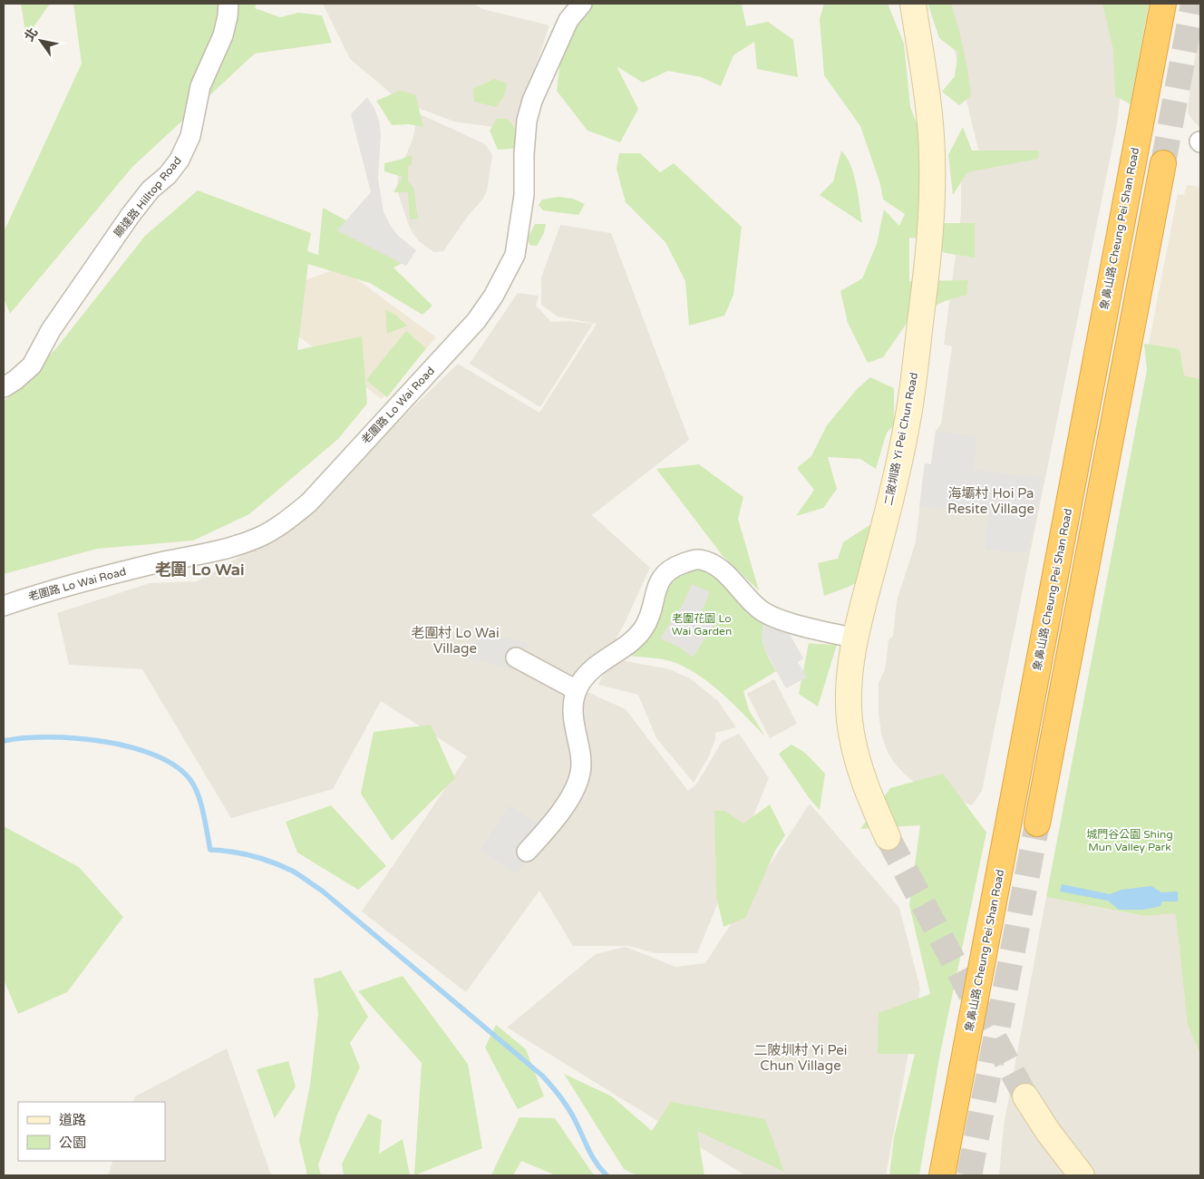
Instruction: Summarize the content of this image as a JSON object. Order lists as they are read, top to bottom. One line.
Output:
{"streets":{"highway":["象鼻山路 Cheung Pei Shan Road"],"street":["顯達路 Hilltop Road","老圍路 Lo Wai Road","二陂圳路 Yi Pei Chun Road"]},"districts":["海壩村 Hoi Pa Resite Village","老圍 Lo Wai","老圍村 Lo Wai Village","二陂圳村 Yi Pei Chun Village"],"parks":["老圍花園 Lo Wai Garden","城門谷公園 Shing Mun Valley Park"],"legend":["道路","公園"],"north":"top left"}
